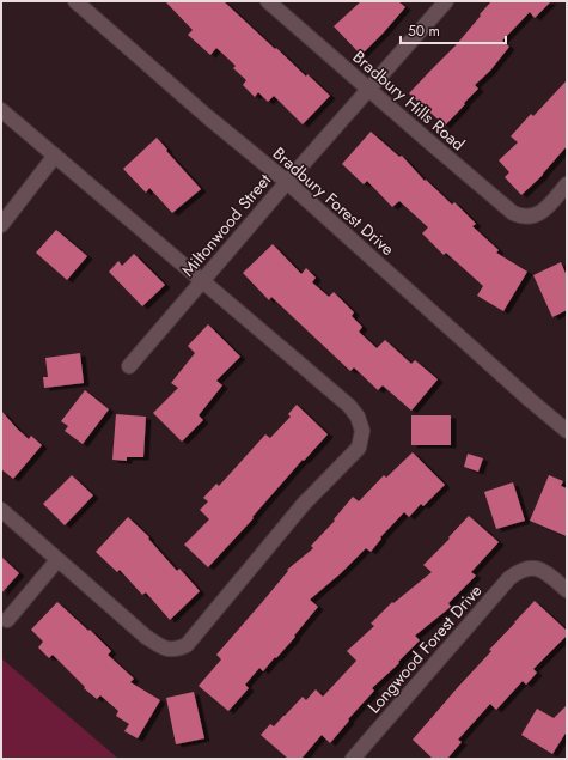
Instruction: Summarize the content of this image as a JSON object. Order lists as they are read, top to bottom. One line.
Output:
{"streets":{"street":["Bradbury Hills Road","Bradbury Forest Drive","Miltonwood Street","Longwood Forest Drive"]},"crossings":[["Bradbury Hills Road","Miltonwood Street"],["Bradbury Forest Drive","Miltonwood Street"]],"scale_bar":"50 m"}
